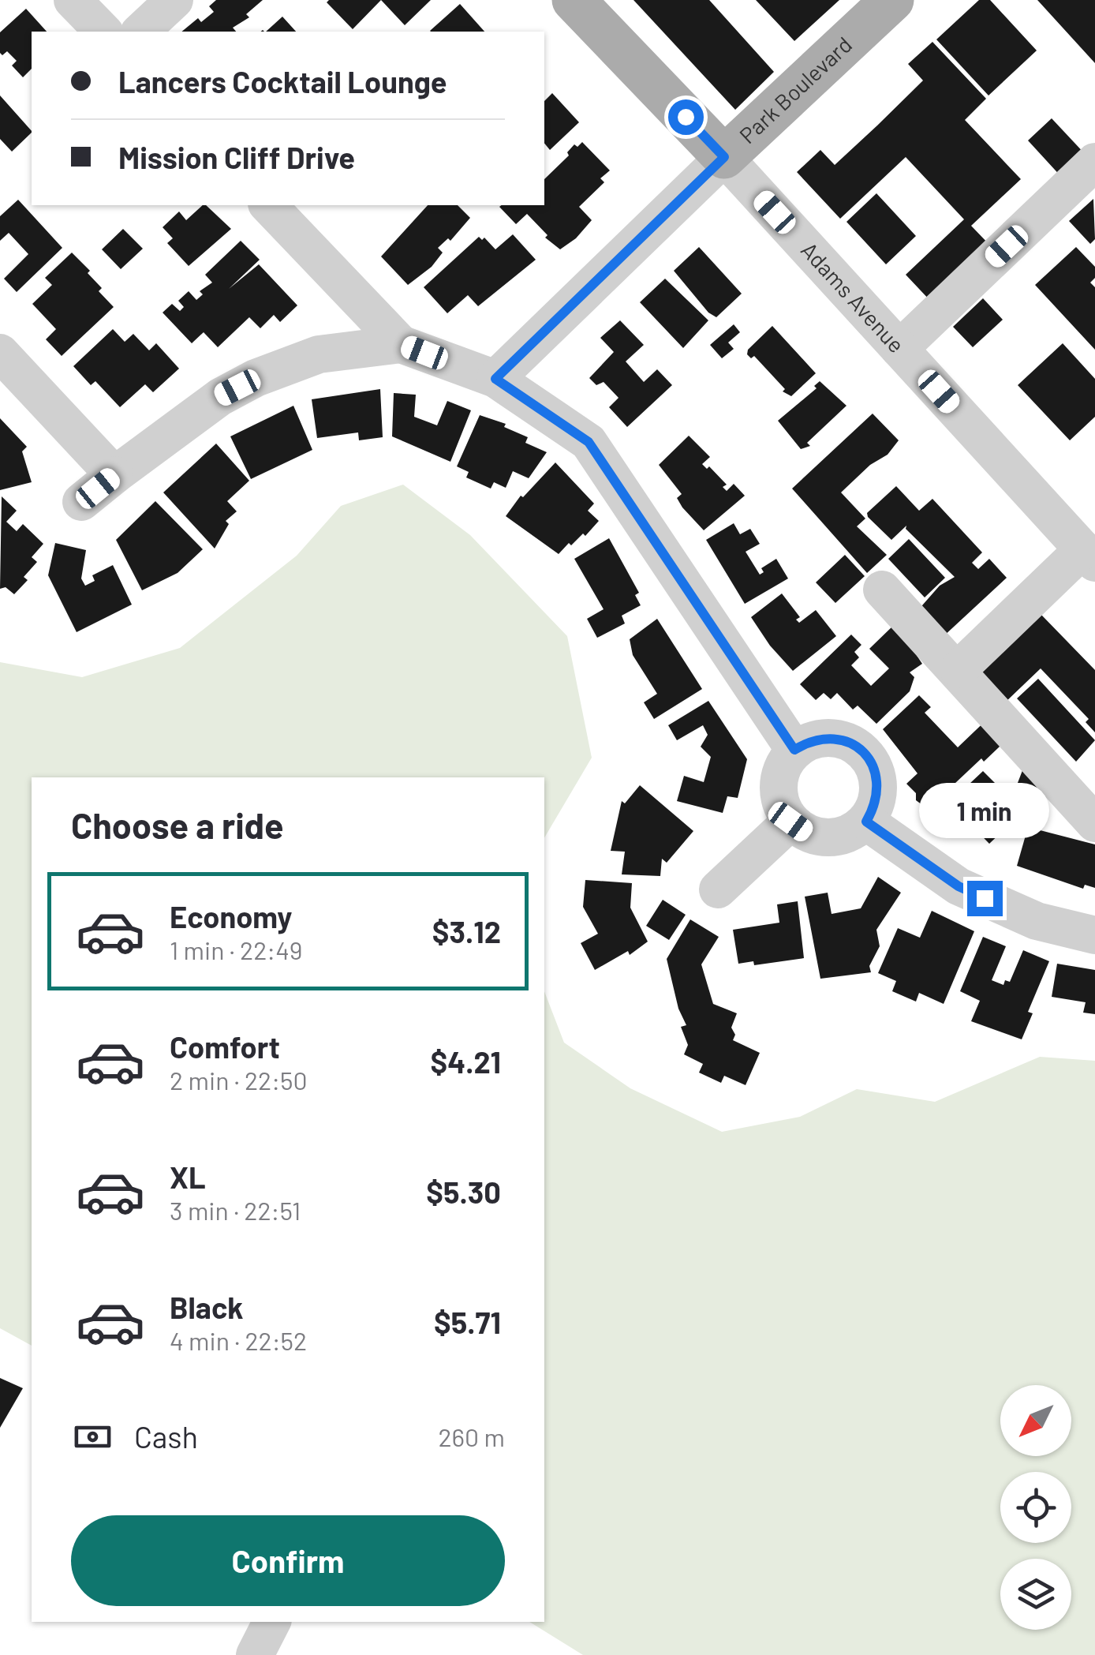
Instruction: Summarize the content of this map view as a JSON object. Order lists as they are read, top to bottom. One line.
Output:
{"streets":{"main road":["Park Boulevard","Adams Avenue"]},"crossings":[["Park Boulevard","Adams Avenue"]],"north":"bottom left","page":{"banner":["Lancers Cocktail Lounge","Mission Cliff Drive"],"heading":"Choose a ride","bubble":"1 min","list":[{"name":"Economy","note":"1 min · 22:49","value":"$3.12"},{"name":"Comfort","note":"2 min · 22:50","value":"$4.21"},{"name":"XL","note":"3 min · 22:51","value":"$5.30"},{"name":"Black","note":"4 min · 22:52","value":"$5.71"}],"pay":["Cash","260 m"],"buttons":"Confirm"}}
